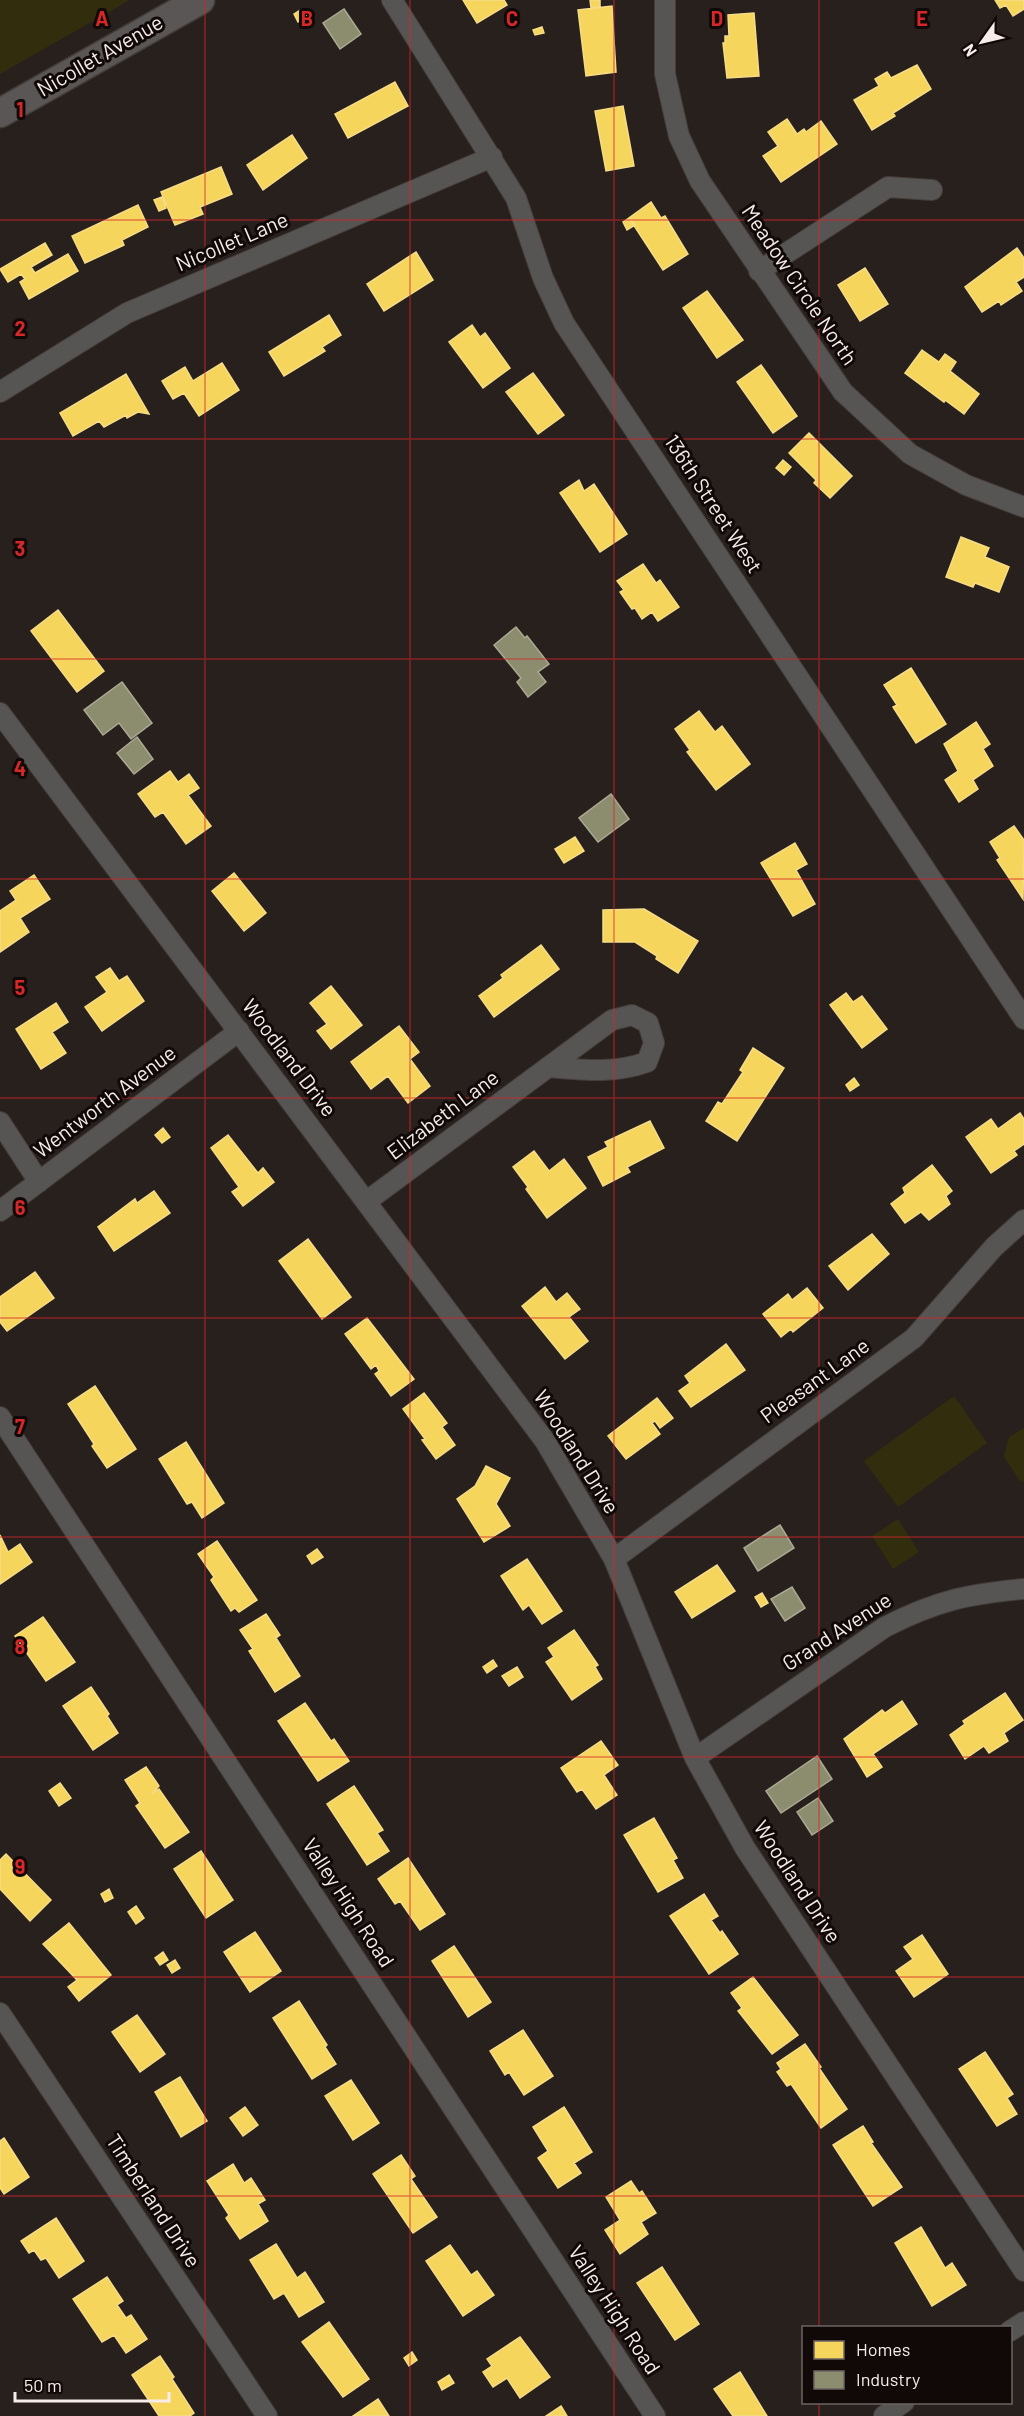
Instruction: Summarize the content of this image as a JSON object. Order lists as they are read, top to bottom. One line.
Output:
{"streets":{"main road":["Nicollet Avenue"],"street":["Nicollet Lane","Meadow Circle North","136th Street West","Woodland Drive","Wentworth Avenue","Elizabeth Lane","Pleasant Lane","Grand Avenue","Valley High Road","Timberland Drive"]},"crossings":[["Nicollet Lane","136th Street West"],["Woodland Drive","Wentworth Avenue"],["Woodland Drive","Elizabeth Lane"],["Woodland Drive","Pleasant Lane"],["Woodland Drive","Grand Avenue"]],"legend":["Homes","Industry"],"scale_bar":"50 m","north":"bottom left","grid":{"columns":["A","B","C","D","E"],"rows":["1","2","3","4","5","6","7","8","9"]}}
